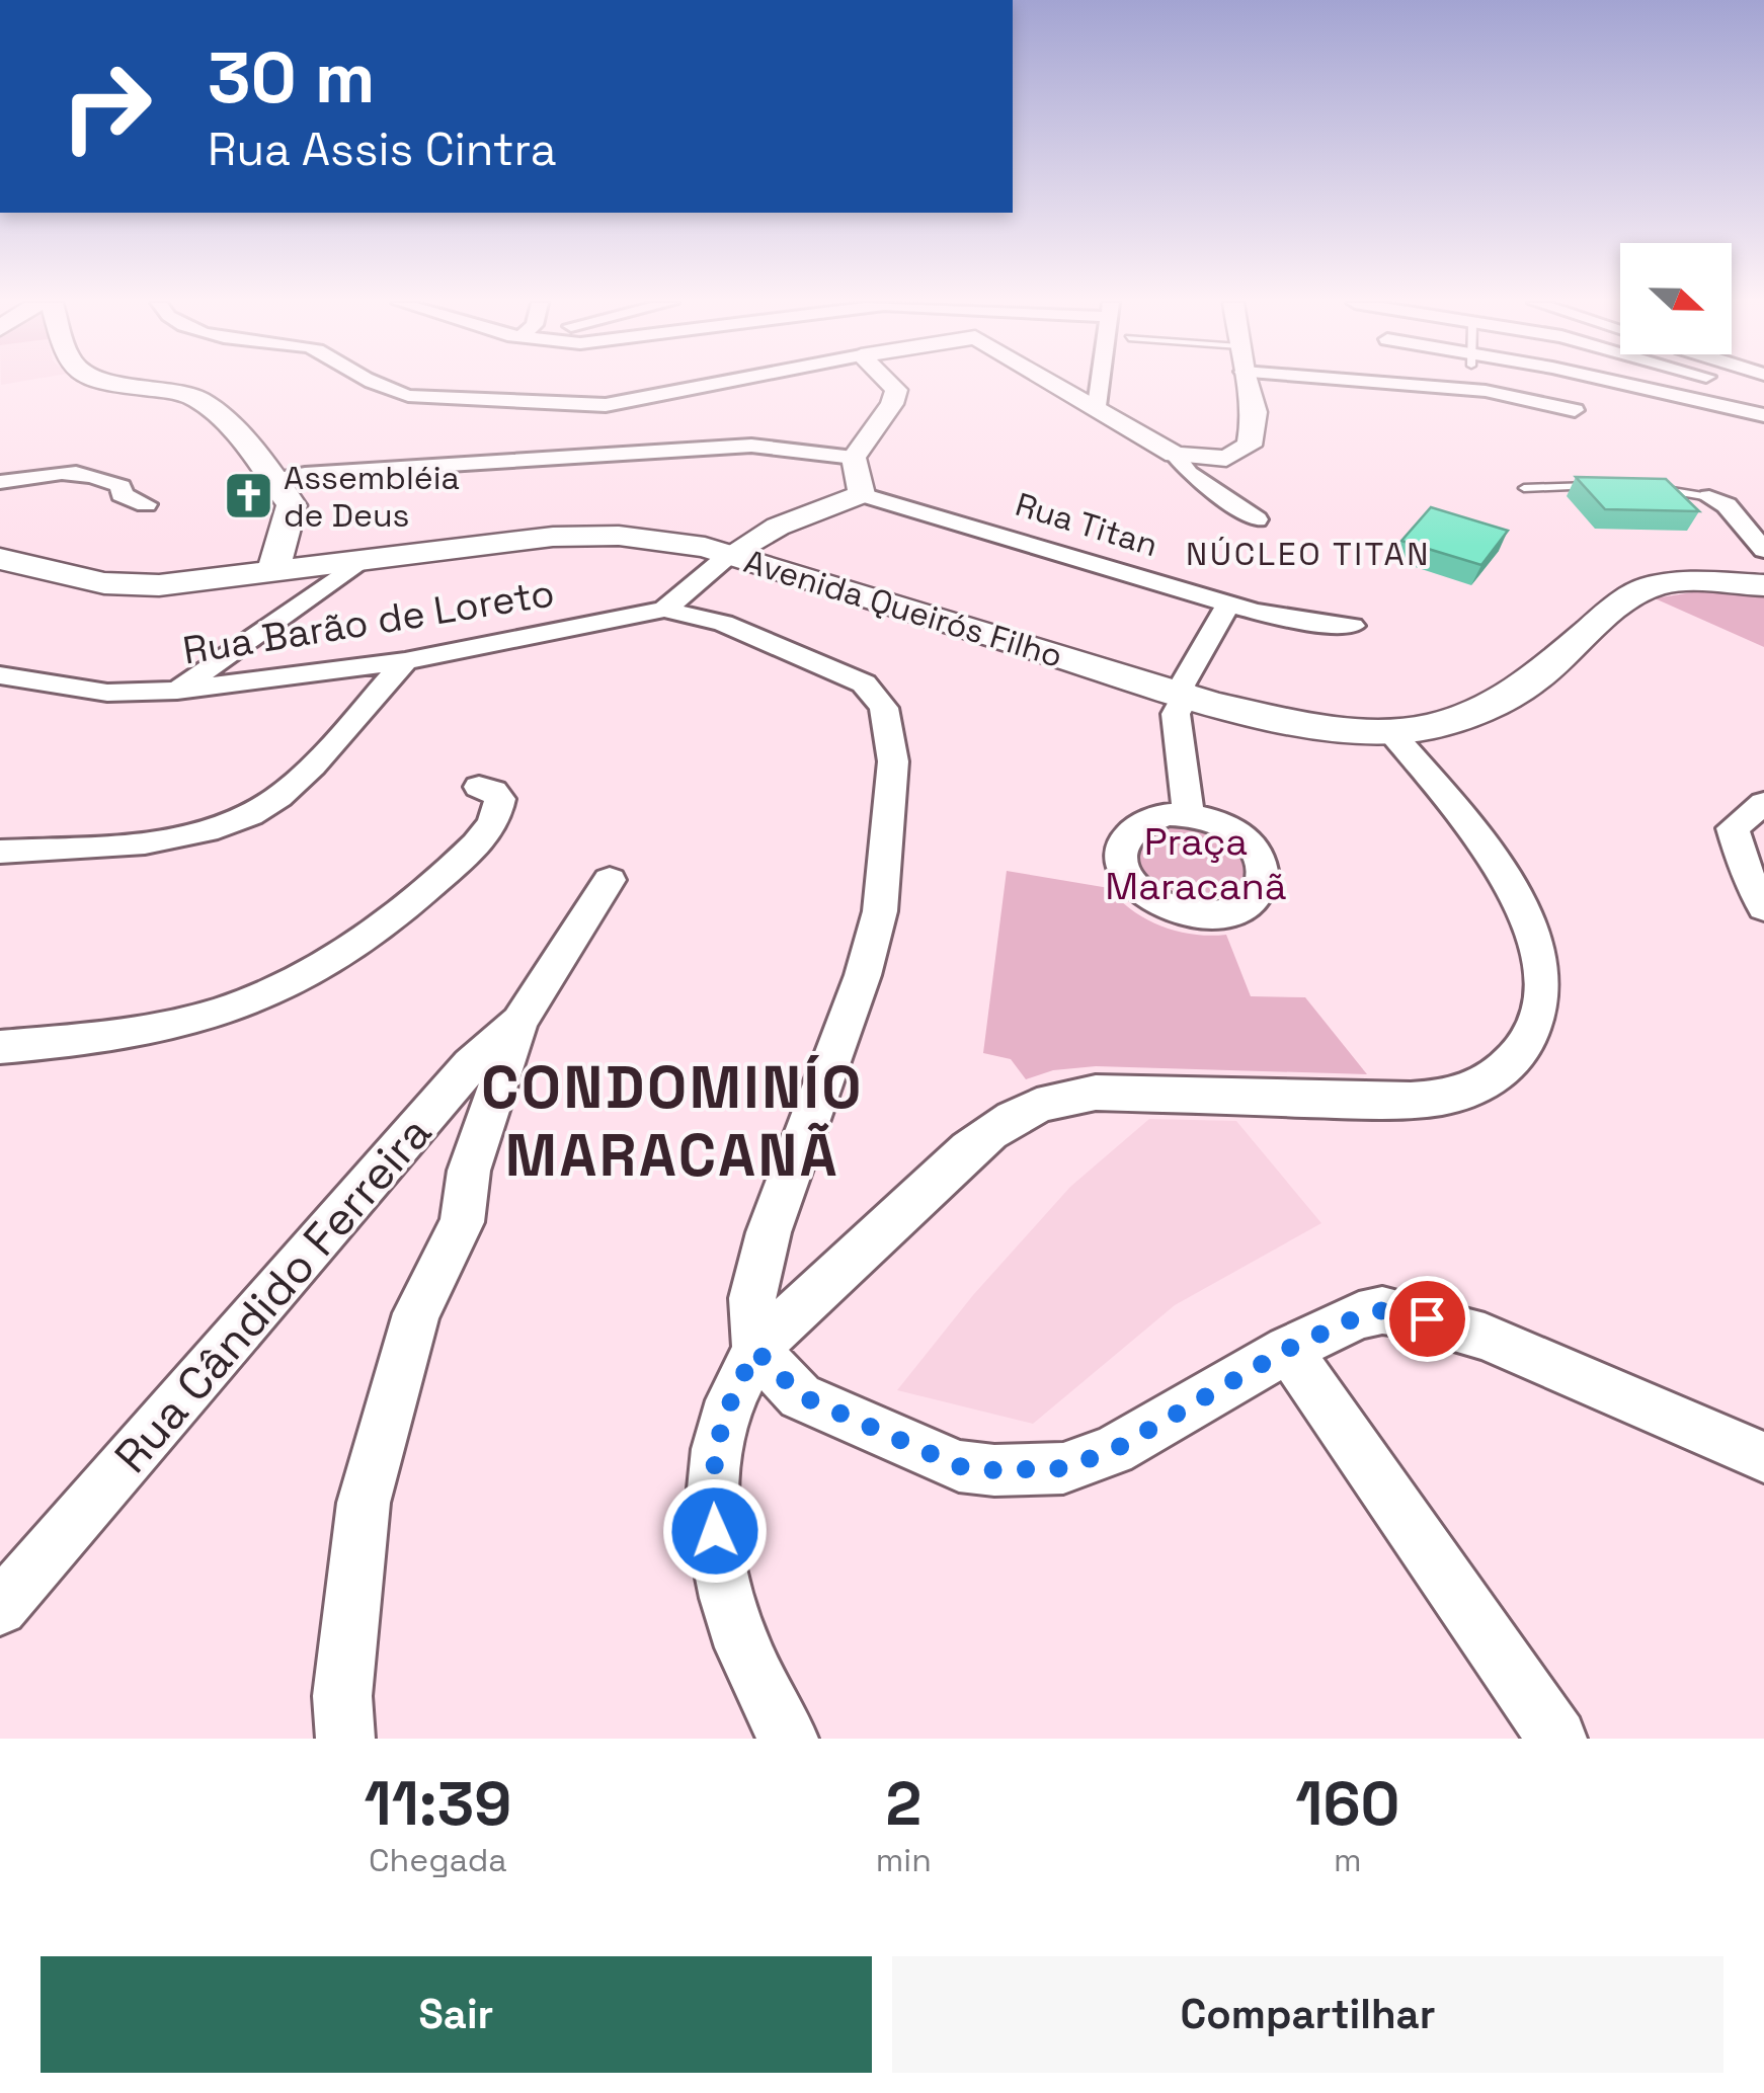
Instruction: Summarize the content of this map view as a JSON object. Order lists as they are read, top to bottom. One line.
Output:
{"streets":{"main road":["Avenida Queirós Filho"],"street":["Rua Titan","Rua Barão de Loreto","Rua Cândido Ferreira"]},"crossings":[["Avenida Queirós Filho","Rua Barão de Loreto"]],"districts":["NÚCLEO TITAN","CONDOMINÍO MARACANÃ"],"parks":["Praça Maracanã"],"places":{"church":["Assembléia de Deus"]},"north":"right","page":{"turn":["30 m","Rua Assis Cintra"],"eta":["11:39","Chegada","2","min","160","m"],"buttons":["Sair","Compartilhar"]}}
